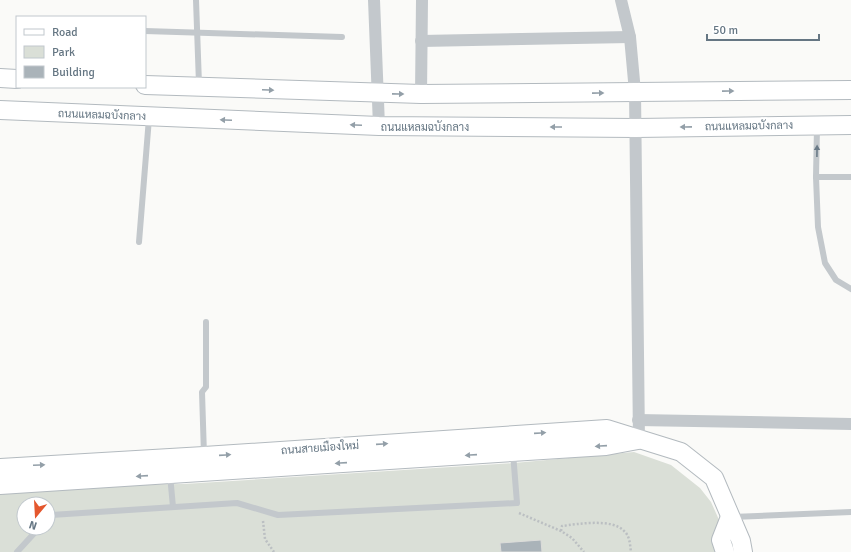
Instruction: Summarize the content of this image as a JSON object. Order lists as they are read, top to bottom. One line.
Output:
{"streets":{"main road":["ถนนแหลมฉบังกลาง","ถนนสายเมืองใหม่"]},"legend":["Road","Park","Building"],"scale_bar":"50 m","north":"bottom"}
